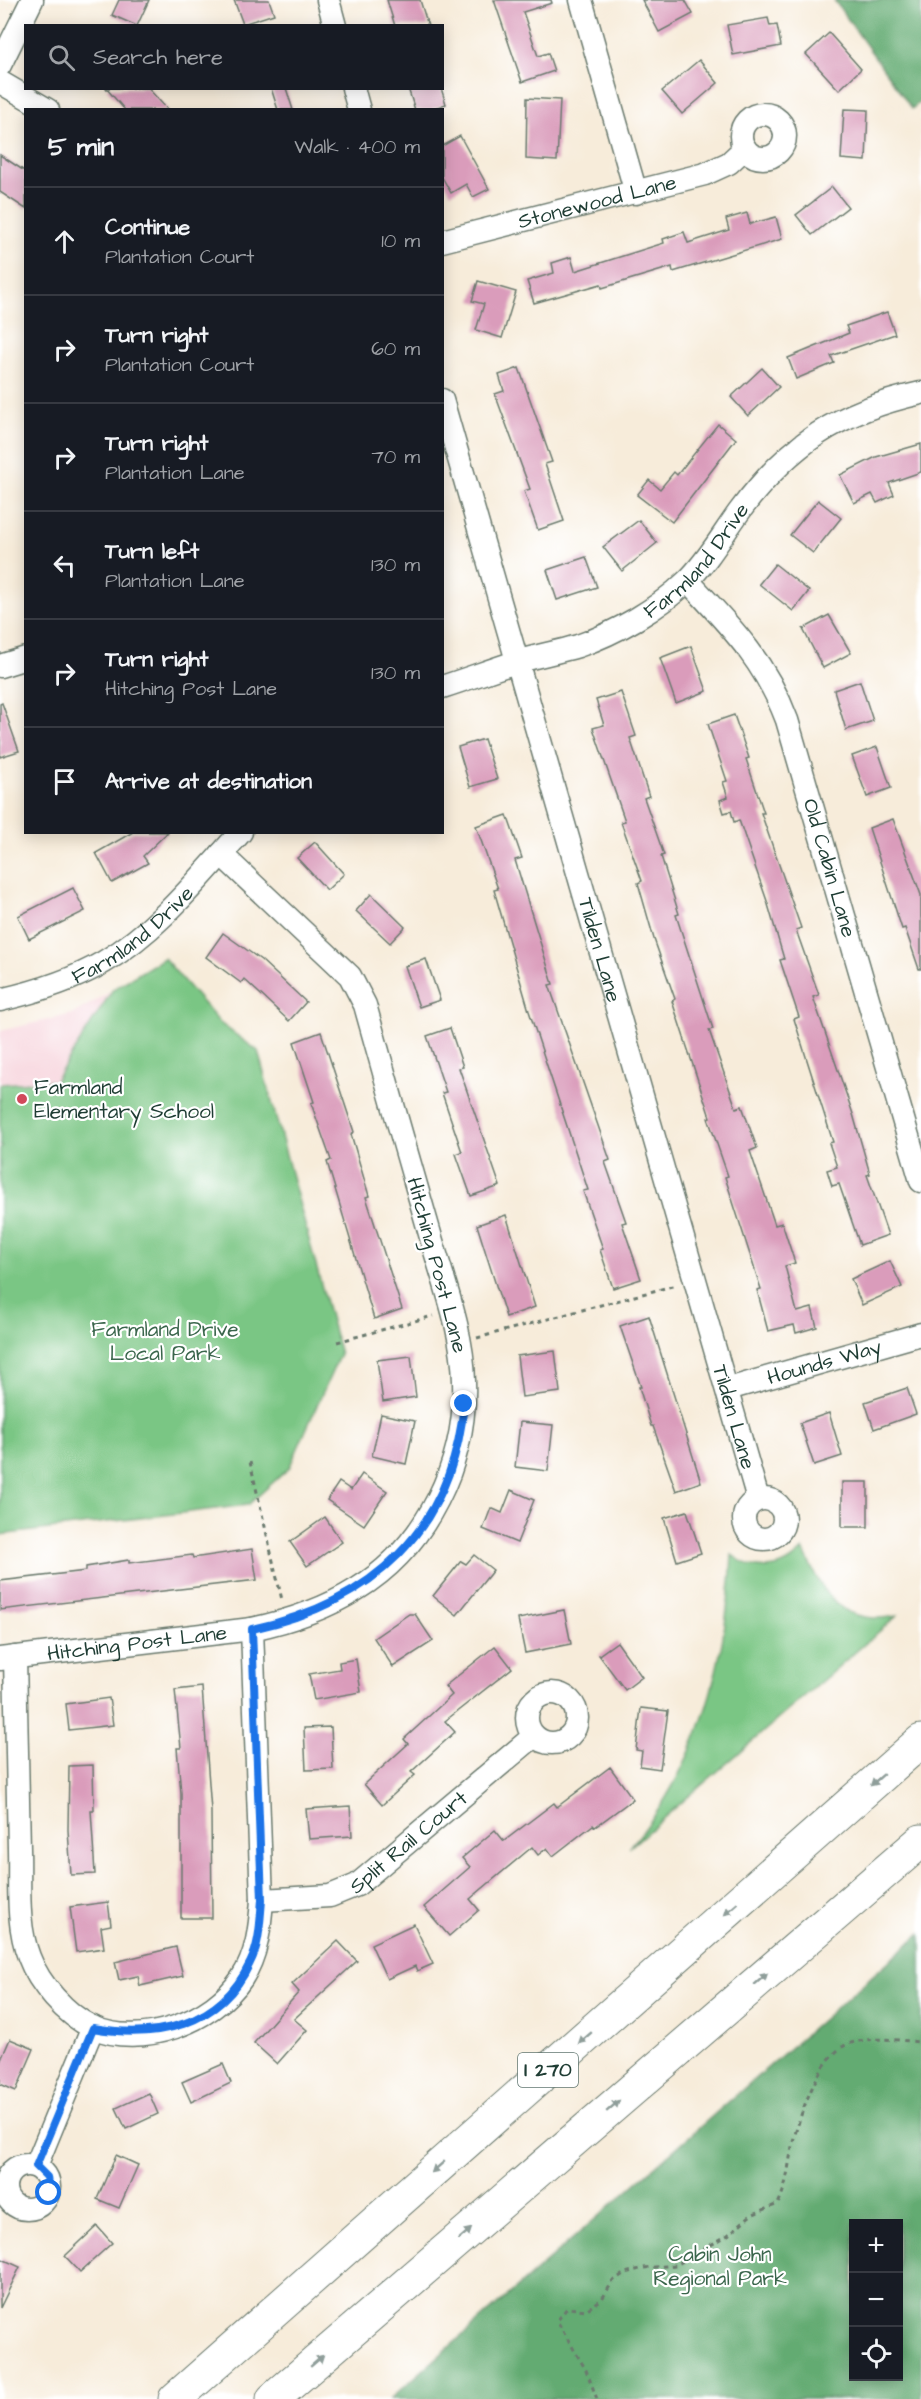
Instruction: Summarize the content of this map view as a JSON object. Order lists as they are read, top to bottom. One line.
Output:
{"streets":{"highway":["I 270"],"street":["Stonewood Lane","Farmland Drive","Old Cabin Lane","Tilden Lane","Hitching Post Lane","Hounds Way","Split Rail Court"]},"crossings":[["Farmland Drive","Old Cabin Lane"],["Farmland Drive","Tilden Lane"],["Farmland Drive","Hitching Post Lane"],["Tilden Lane","Hounds Way"]],"parks":["Farmland Drive Local Park","Cabin John Regional Park"],"places":["Farmland Elementary School"],"page":{"search":"Search here","heading":["5 min","Walk · 400 m"],"list":[["Continue","Plantation Court","10 m"],["Turn right","Plantation Court","60 m"],["Turn right","Plantation Lane","70 m"],["Turn left","Plantation Lane","130 m"],["Turn right","Hitching Post Lane","130 m"],"Arrive at destination"],"map_buttons":["+","−"]}}
